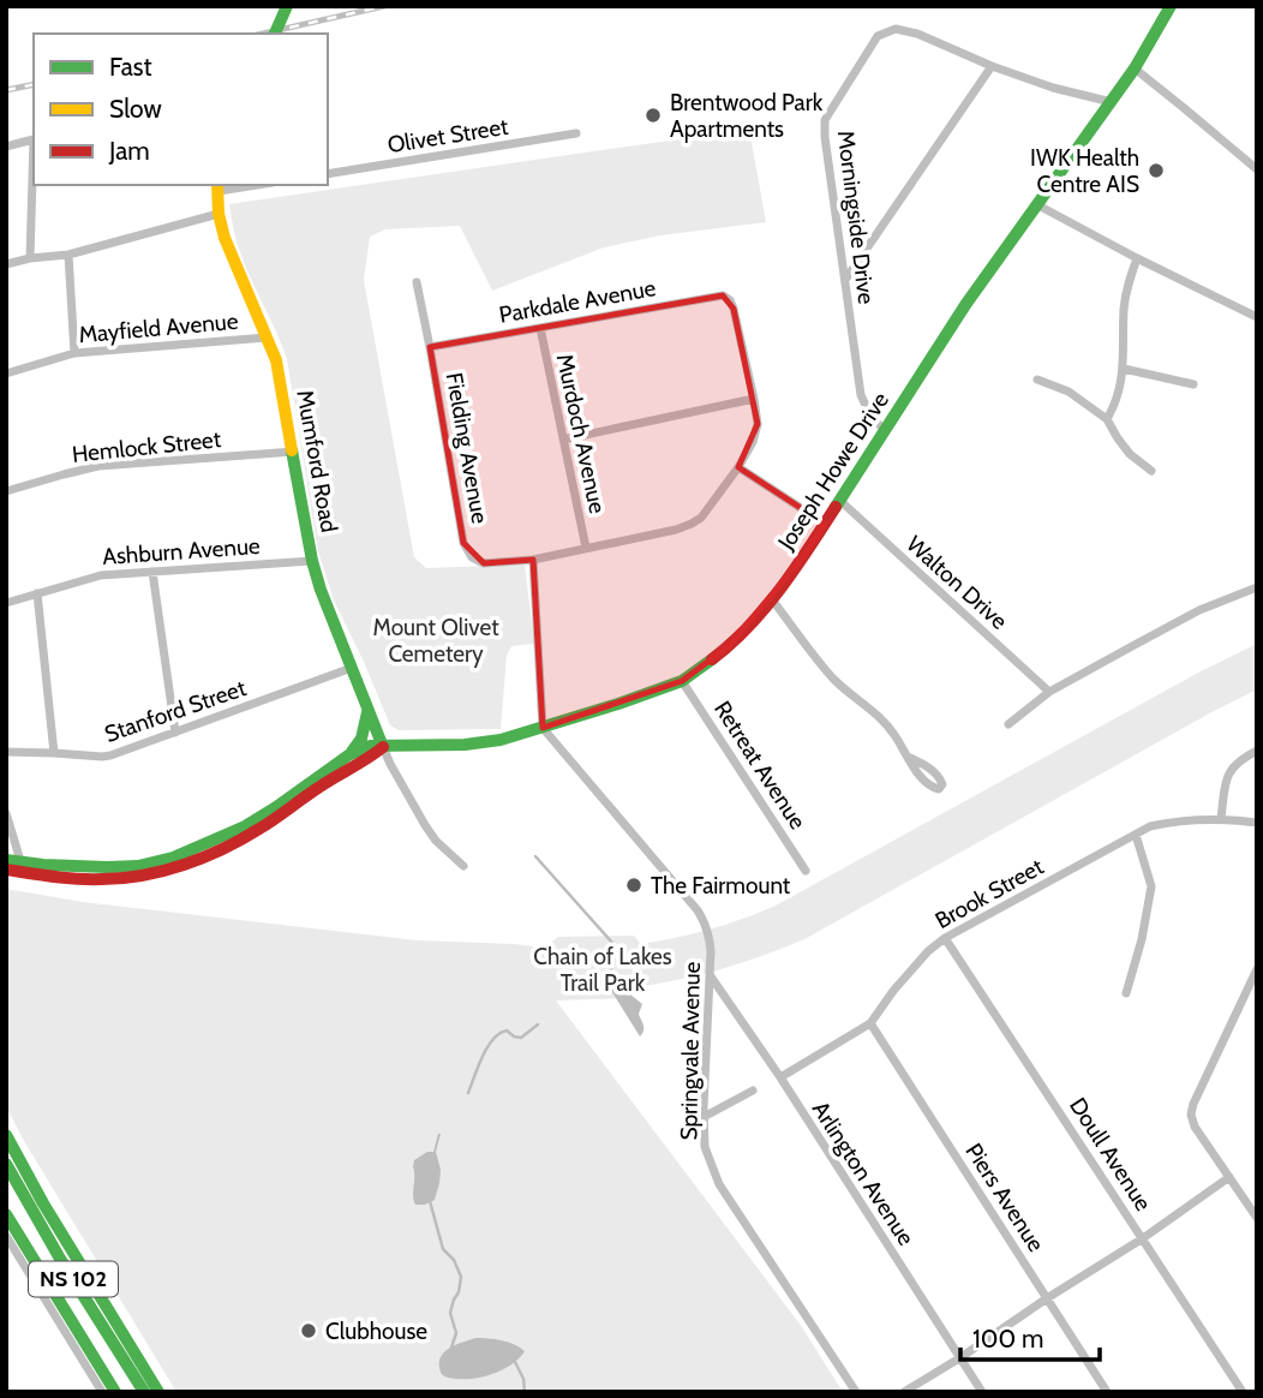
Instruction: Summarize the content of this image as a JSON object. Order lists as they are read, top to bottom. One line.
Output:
{"streets":{"main road":["Mumford Road","Joseph Howe Drive","NS 102"],"street":["Olivet Street","Morningside Drive","Parkdale Avenue","Mayfield Avenue","Murdoch Avenue","Hemlock Street","Fielding Avenue","Ashburn Avenue","Walton Drive","Stanford Street","Retreat Avenue","Brook Street","Springvale Avenue","Doull Avenue","Arlington Avenue","Piers Avenue"]},"crossings":[["Morningside Drive","Joseph Howe Drive"],["Parkdale Avenue","Murdoch Avenue"],["Parkdale Avenue","Fielding Avenue"],["Mayfield Avenue","Mumford Road"],["Hemlock Street","Mumford Road"],["Mumford Road","Joseph Howe Drive"],["Mumford Road","Ashburn Avenue"],["Mumford Road","Stanford Street"],["Joseph Howe Drive","Walton Drive"],["Joseph Howe Drive","Retreat Avenue"],["Joseph Howe Drive","Springvale Avenue"],["Brook Street","Doull Avenue"],["Brook Street","Arlington Avenue"],["Brook Street","Piers Avenue"],["Springvale Avenue","Arlington Avenue"]],"parks":["Mount Olivet Cemetery","Chain of Lakes Trail Park"],"places":["Brentwood Park Apartments","IWK Health Centre AIS","The Fairmount","Clubhouse"],"legend":["Fast","Slow","Jam"],"scale_bar":"100 m"}
